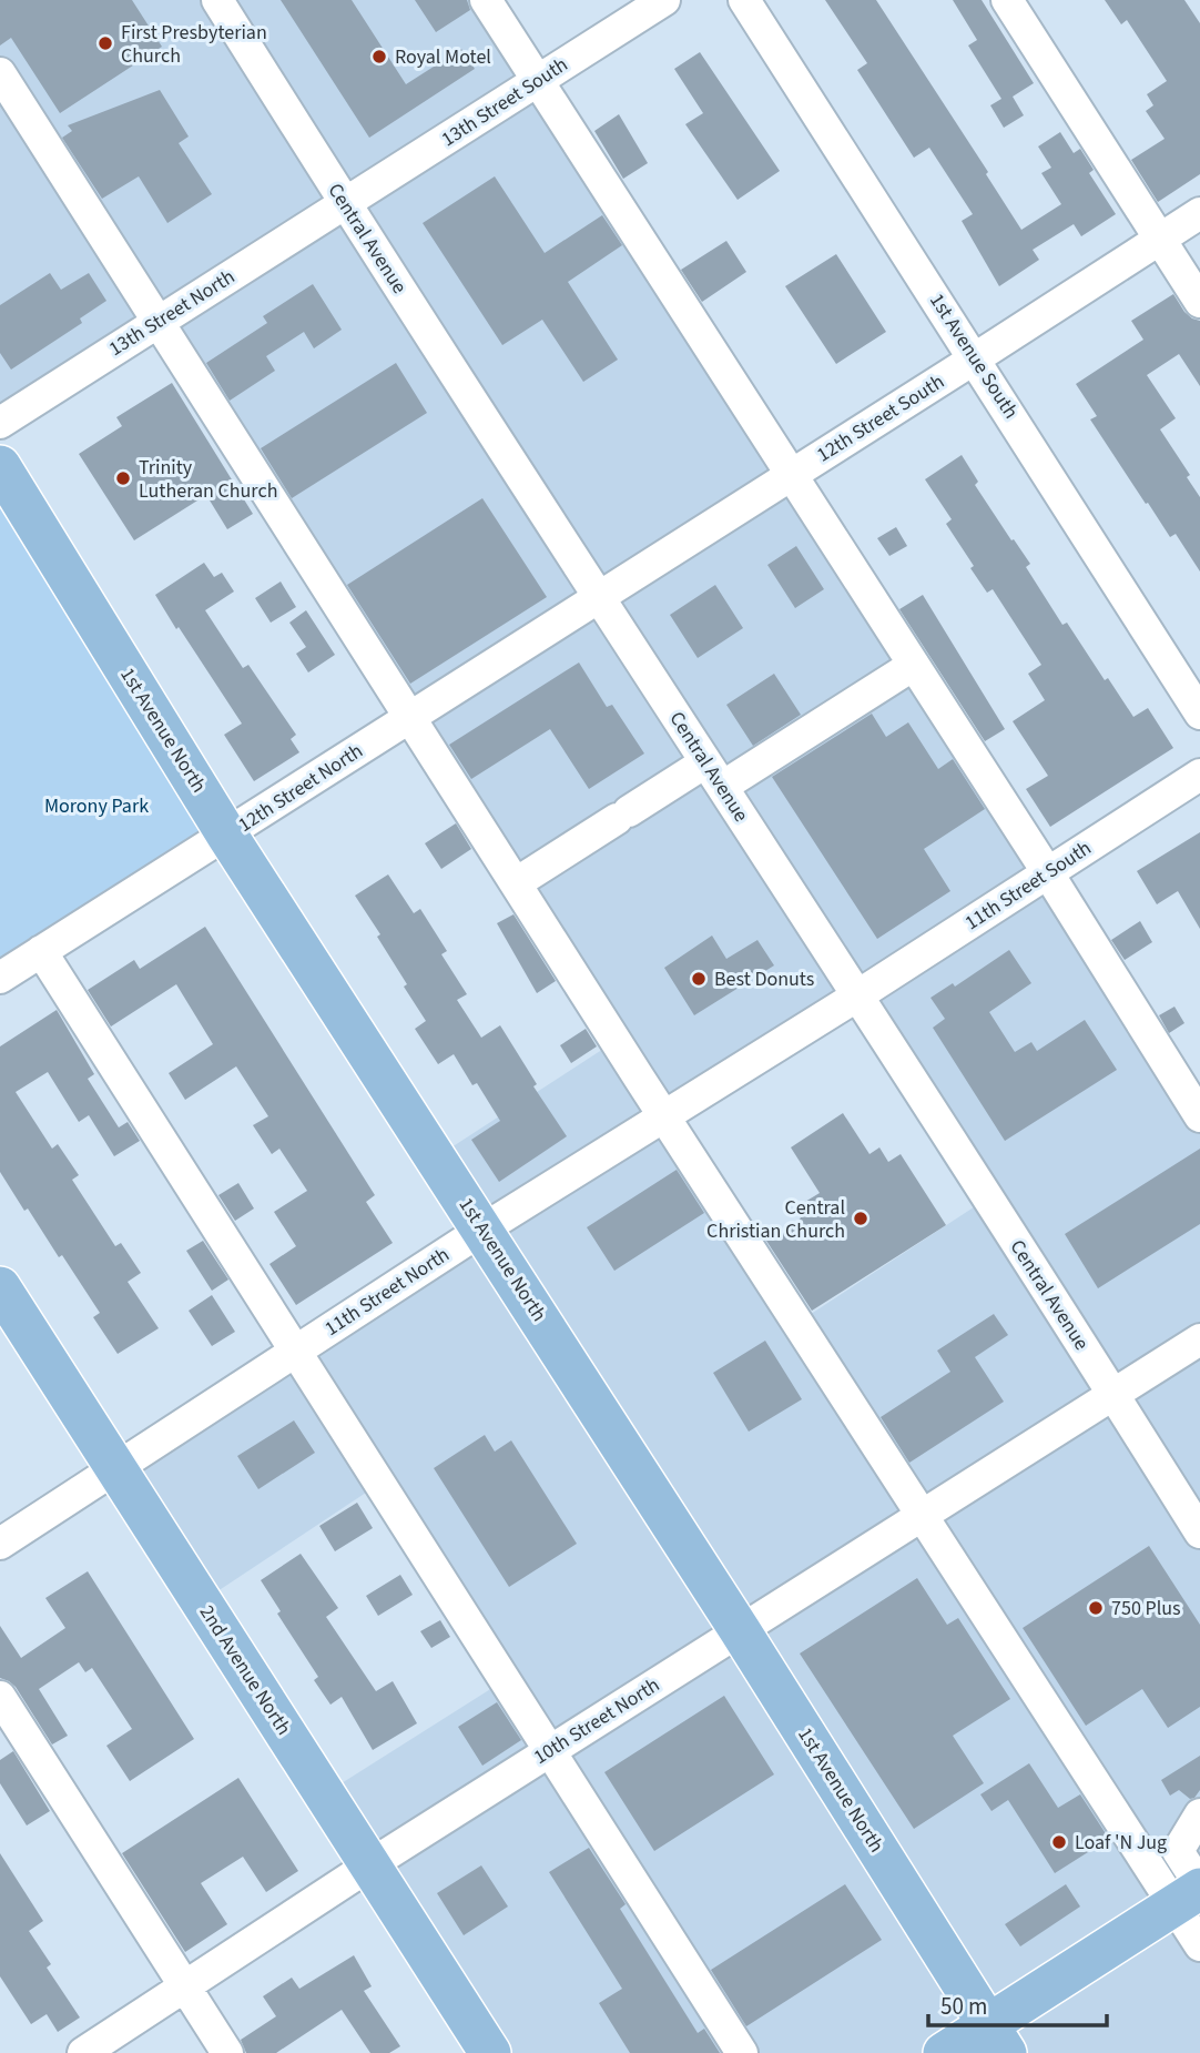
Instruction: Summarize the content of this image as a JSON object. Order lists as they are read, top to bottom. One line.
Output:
{"streets":{"main road":["1st Avenue North","2nd Avenue North"],"street":["13th Street South","Central Avenue","13th Street North","1st Avenue South","12th Street South","12th Street North","11th Street South","11th Street North","10th Street North"]},"crossings":[["13th Street South","Central Avenue"],["13th Street South","13th Street North"],["Central Avenue","13th Street North"],["Central Avenue","12th Street South"],["Central Avenue","12th Street North"],["Central Avenue","11th Street South"],["Central Avenue","11th Street North"],["Central Avenue","10th Street North"],["1st Avenue South","12th Street South"],["12th Street South","12th Street North"],["1st Avenue North","12th Street North"],["1st Avenue North","11th Street North"],["1st Avenue North","10th Street North"],["11th Street South","11th Street North"],["11th Street North","2nd Avenue North"],["2nd Avenue North","10th Street North"]],"parks":["Morony Park"],"places":["First Presbyterian Church","Royal Motel","Trinity Lutheran Church","Best Donuts","Central Christian Church","750 Plus","Loaf 'N Jug"],"scale_bar":"50 m"}
